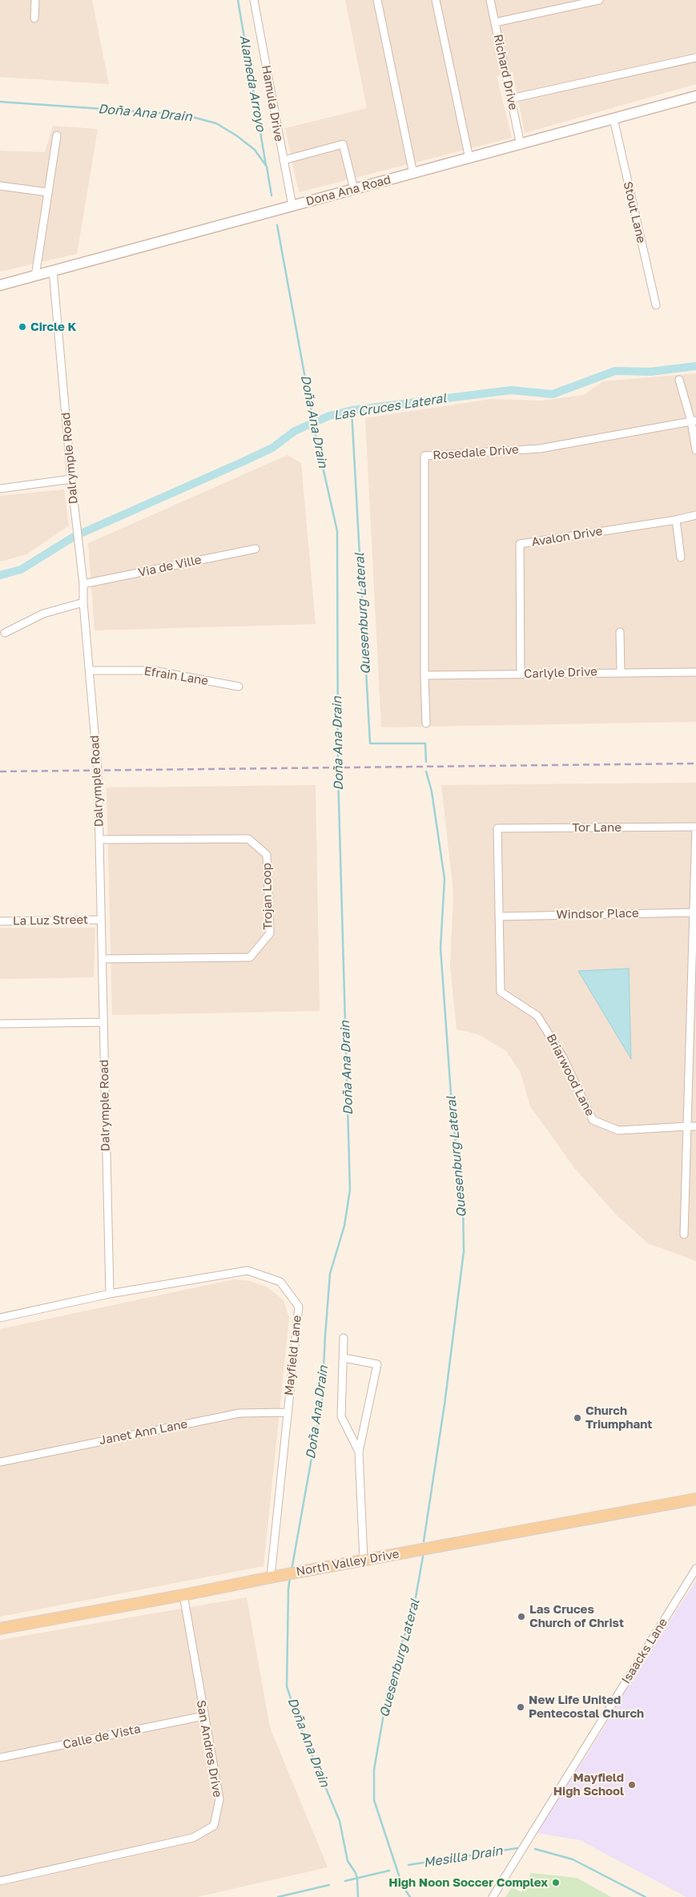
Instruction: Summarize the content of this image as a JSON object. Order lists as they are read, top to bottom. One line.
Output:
{"streets":{"main road":["North Valley Drive"],"street":["Richard Drive","Hamula Drive","Dona Ana Road","Stout Lane","Rosedale Drive","Dalrymple Road","Avalon Drive","Via de Ville","Carlyle Drive","Efrain Lane","Tor Lane","Trojan Loop","Windsor Place","La Luz Street","Briarwood Lane","Mayfield Lane","Janet Ann Lane","Isaacks Lane","Calle de Vista","San Andres Drive"]},"crossings":[["Richard Drive","Dona Ana Road"],["Hamula Drive","Dona Ana Road"],["Dona Ana Road","Stout Lane"],["Dona Ana Road","Dalrymple Road"],["Rosedale Drive","Carlyle Drive"],["Dalrymple Road","Via de Ville"],["Dalrymple Road","Efrain Lane"],["Dalrymple Road","Trojan Loop"],["Dalrymple Road","La Luz Street"],["Dalrymple Road","Mayfield Lane"],["Avalon Drive","Carlyle Drive"],["Tor Lane","Briarwood Lane"],["Windsor Place","Briarwood Lane"],["Mayfield Lane","Janet Ann Lane"],["Mayfield Lane","North Valley Drive"],["North Valley Drive","San Andres Drive"],["Calle de Vista","San Andres Drive"]],"water":["Alameda Arroyo","Doña Ana Drain","Las Cruces Lateral","Quesenburg Lateral","Mesilla Drain"],"places":["Circle K","Church Triumphant","Las Cruces Church of Christ","New Life United Pentecostal Church","Mayfield High School","High Noon Soccer Complex"]}
